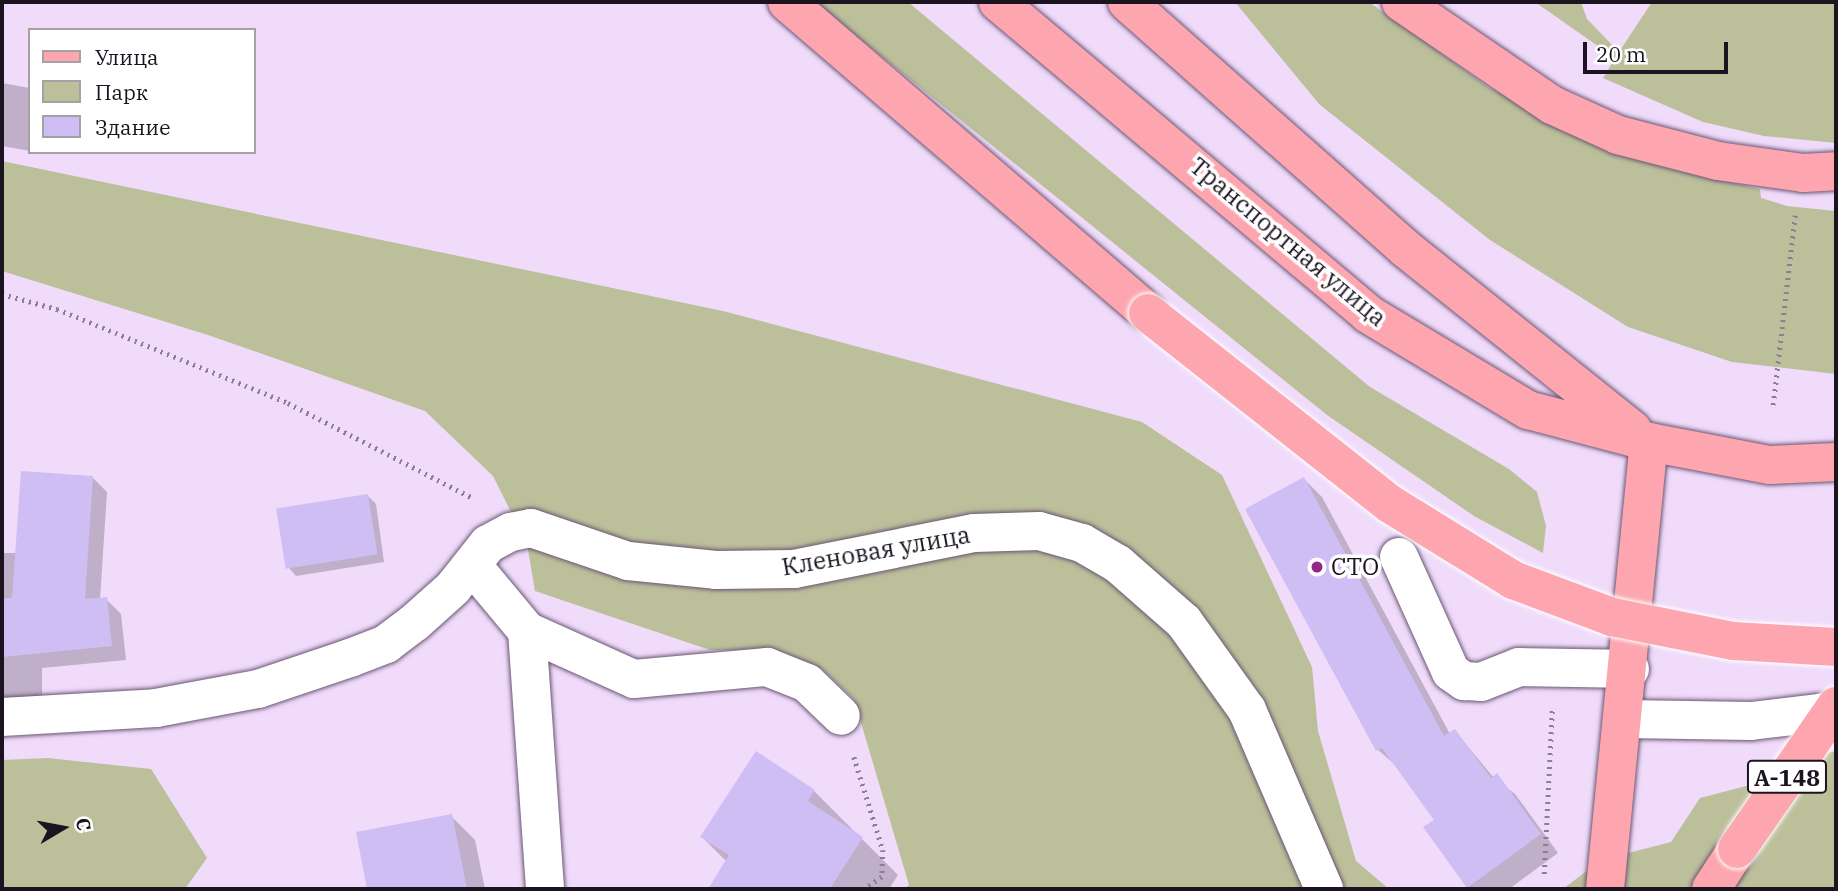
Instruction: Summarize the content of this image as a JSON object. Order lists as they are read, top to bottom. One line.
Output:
{"streets":{"main road":["Транспортная улица","А-148"],"street":["Кленовая улица"]},"places":["СТО"],"legend":["Улица","Парк","Здание"],"scale_bar":"20 m","north":"right"}
